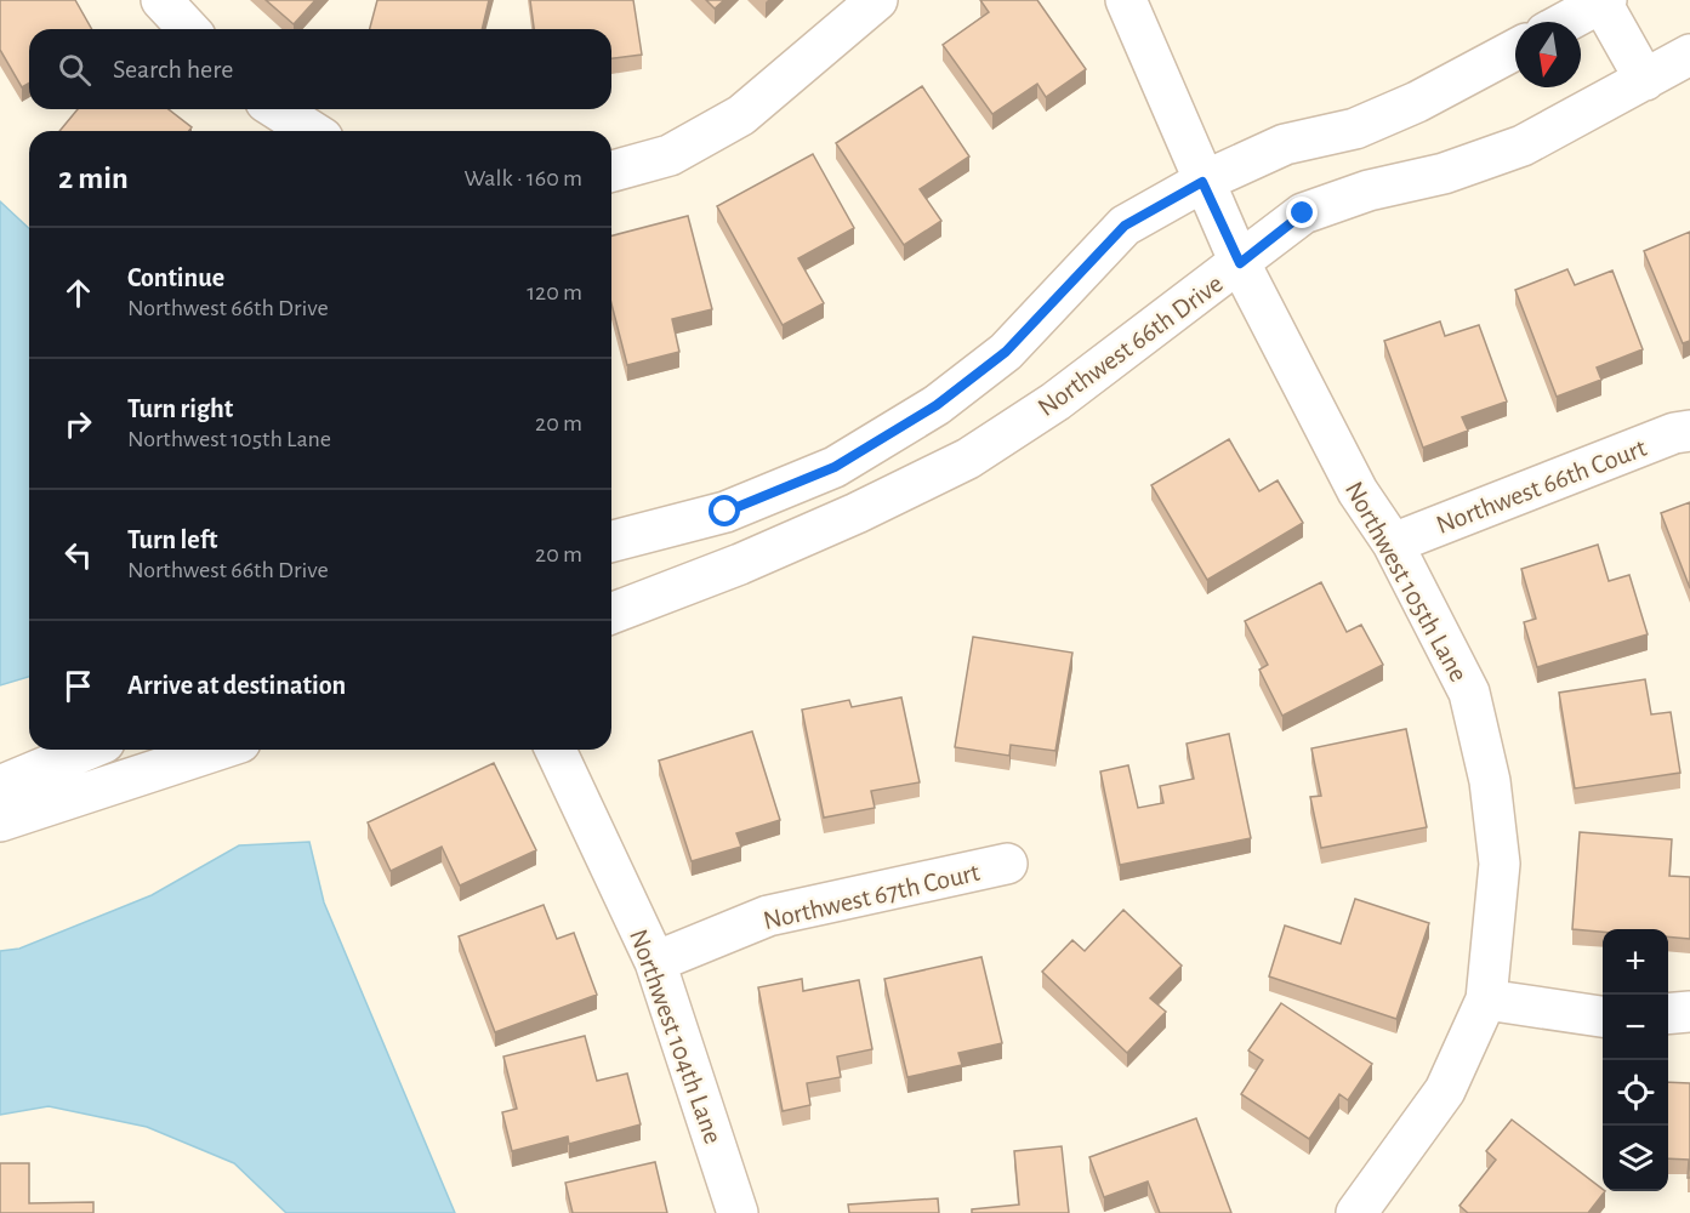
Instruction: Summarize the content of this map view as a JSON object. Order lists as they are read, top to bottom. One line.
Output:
{"streets":{"street":["Northwest 66th Drive","Northwest 66th Court","Northwest 105th Lane","Northwest 67th Court","Northwest 104th Lane"]},"crossings":[["Northwest 66th Drive","Northwest 105th Lane"],["Northwest 66th Court","Northwest 105th Lane"],["Northwest 67th Court","Northwest 104th Lane"]],"north":"bottom","page":{"search":"Search here","heading":["2 min","Walk · 160 m"],"list":[["Continue","Northwest 66th Drive","120 m"],["Turn right","Northwest 105th Lane","20 m"],["Turn left","Northwest 66th Drive","20 m"],"Arrive at destination"],"map_buttons":["+","−"]}}
